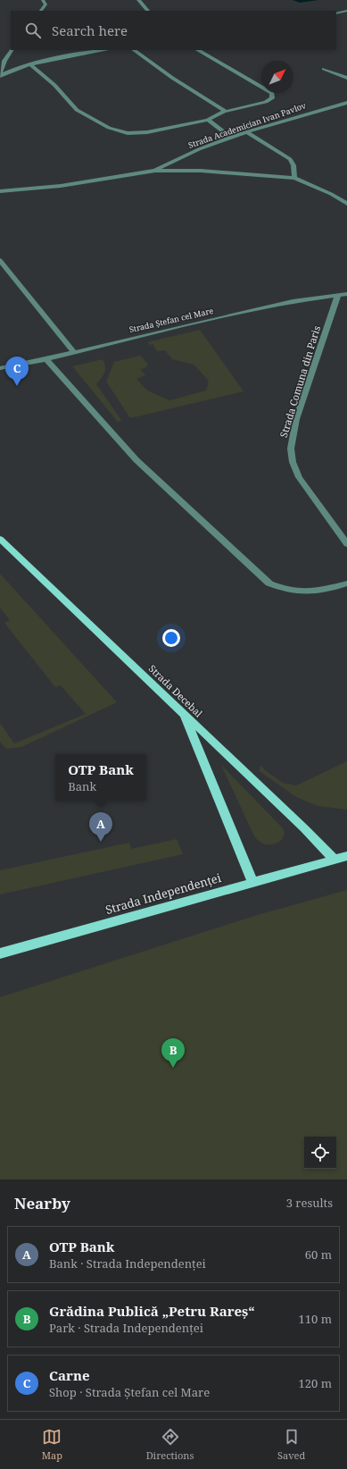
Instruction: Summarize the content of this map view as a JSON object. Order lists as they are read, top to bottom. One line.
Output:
{"streets":{"main road":["Strada Decebal","Strada Independenței"],"street":["Strada Academician Ivan Pavlov","Strada Ștefan cel Mare","Strada Comuna din Paris"]},"crossings":[["Strada Ștefan cel Mare","Strada Comuna din Paris"],["Strada Decebal","Strada Independenței"]],"north":"top right","page":{"search":"Search here","pins":["C","A","B"],"popup":["OTP Bank","Bank"],"heading":["Nearby","3 results"],"list":[{"mark":"A","name":"OTP Bank","note":"Bank · Strada Independenței","value":"60 m"},{"mark":"B","name":"Grădina Publică „Petru Rareș“","note":"Park · Strada Independenței","value":"110 m"},{"mark":"C","name":"Carne","note":"Shop · Strada Ștefan cel Mare","value":"120 m"}],"nav":["Map","Directions","Saved"]}}
